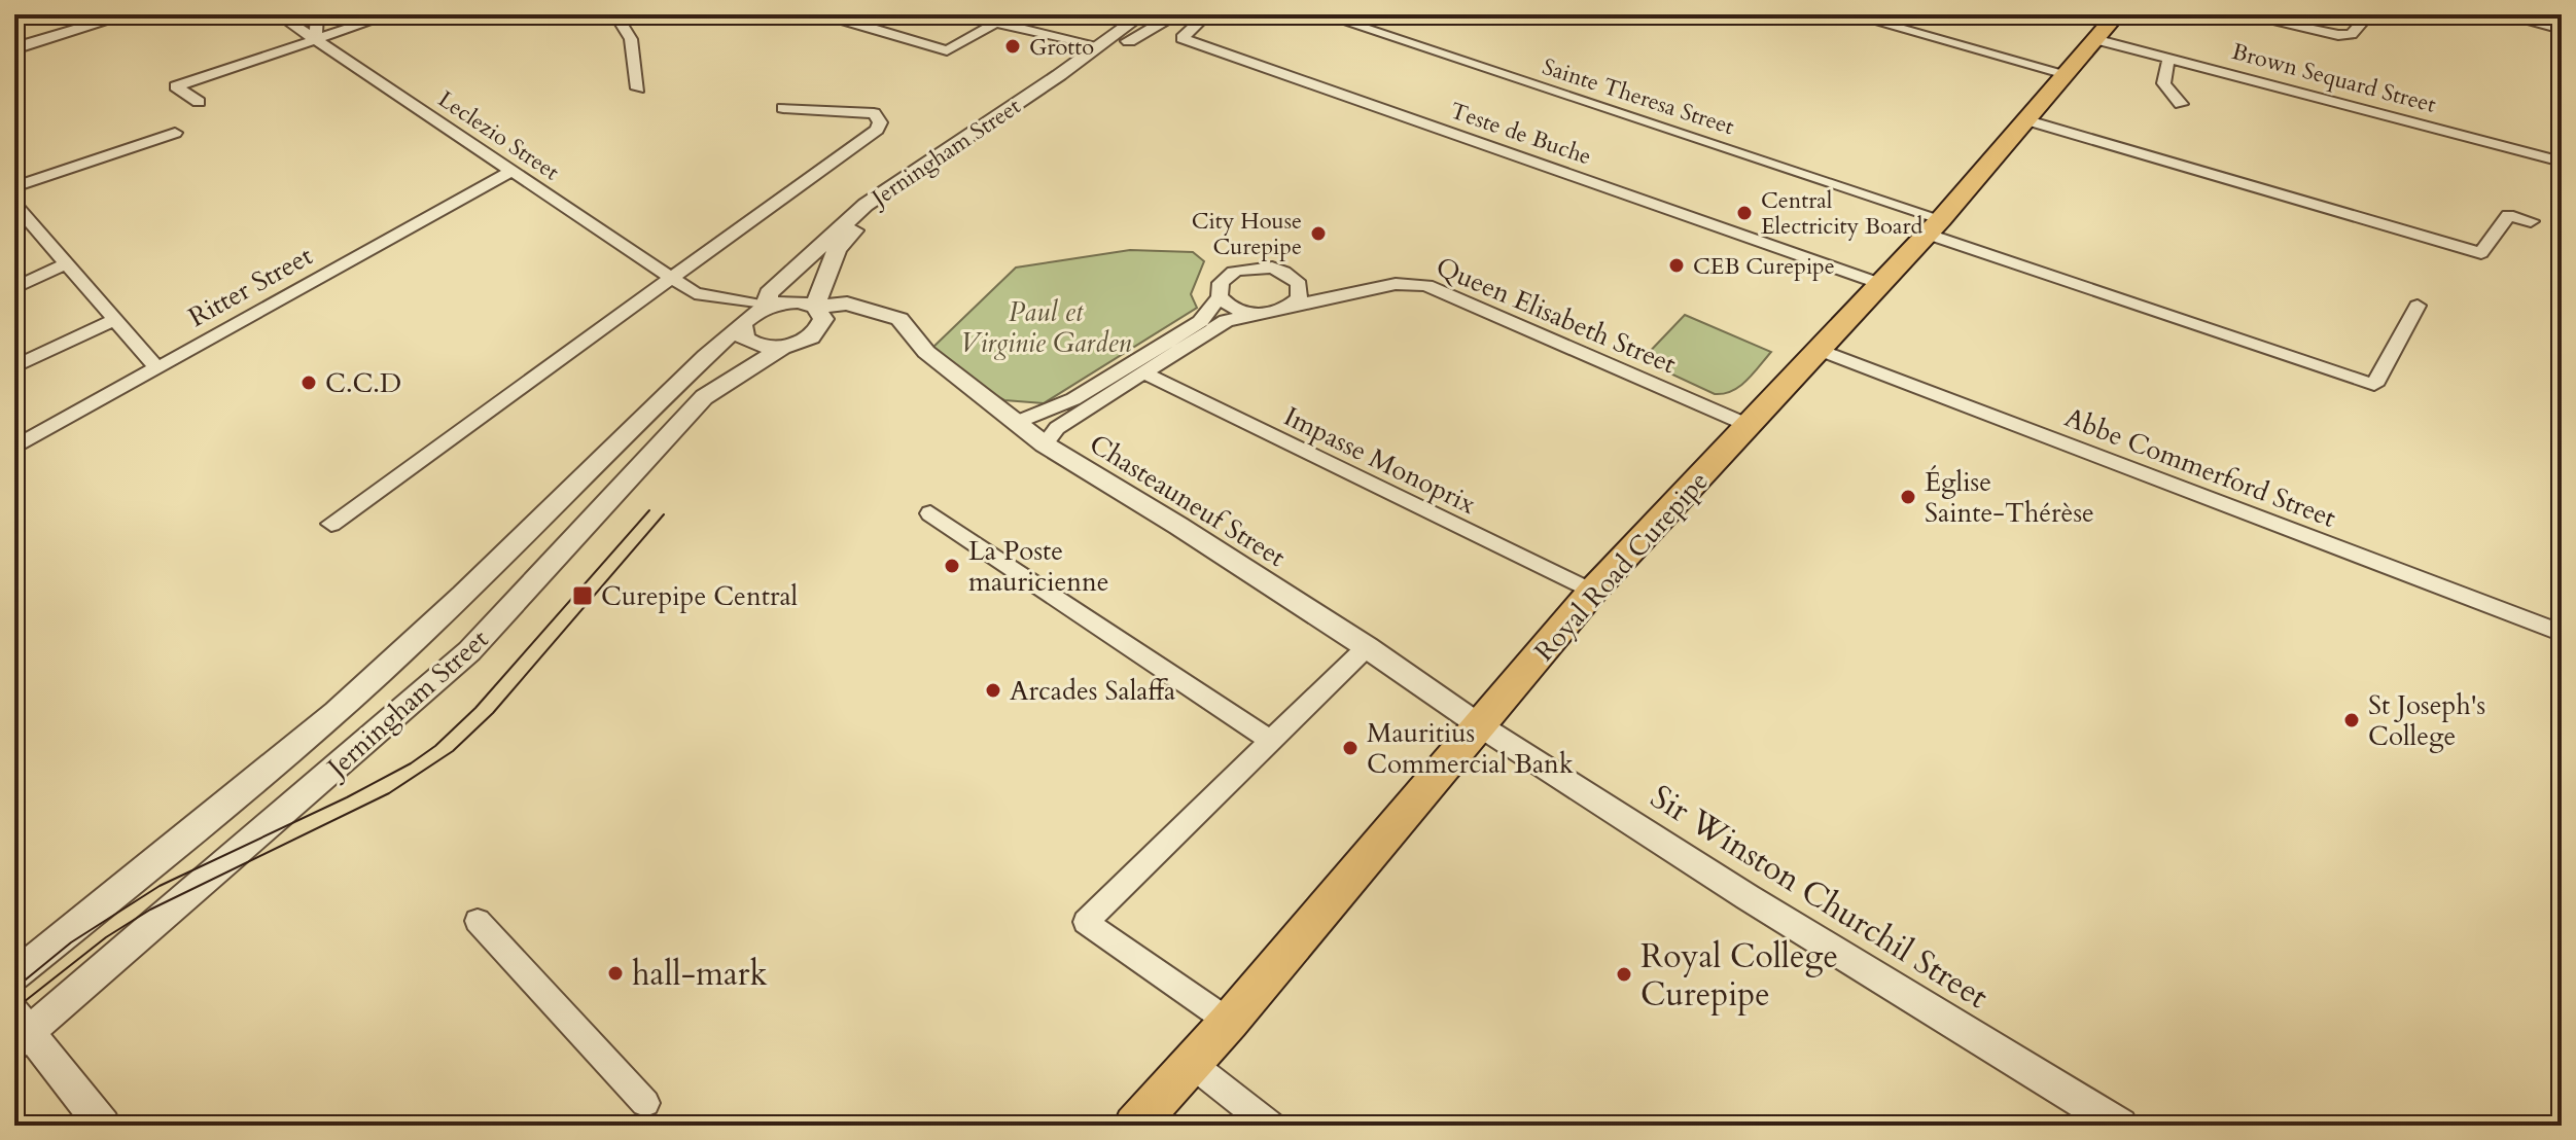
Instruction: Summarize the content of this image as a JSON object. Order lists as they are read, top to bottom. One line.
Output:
{"streets":{"main road":["Royal Road Curepipe"],"street":["Brown Sequard Street","Sainte Theresa Street","Teste de Buche","Leclezio Street","Jerningham Street","Ritter Street","Queen Elisabeth Street","Impasse Monoprix","Abbe Commerford Street","Chasteauneuf Street","Sir Winston Churchil Street"]},"crossings":[["Brown Sequard Street","Royal Road Curepipe"],["Sainte Theresa Street","Royal Road Curepipe"],["Teste de Buche","Royal Road Curepipe"],["Leclezio Street","Jerningham Street"],["Leclezio Street","Ritter Street"],["Jerningham Street","Chasteauneuf Street"],["Queen Elisabeth Street","Impasse Monoprix"],["Queen Elisabeth Street","Chasteauneuf Street"],["Queen Elisabeth Street","Royal Road Curepipe"],["Impasse Monoprix","Royal Road Curepipe"],["Abbe Commerford Street","Royal Road Curepipe"],["Chasteauneuf Street","Royal Road Curepipe"],["Chasteauneuf Street","Sir Winston Churchil Street"],["Royal Road Curepipe","Sir Winston Churchil Street"]],"parks":["Paul et Virginie Garden"],"places":{"other":["Grotto","Central Electricity Board","City House Curepipe","CEB Curepipe","C.C.D","Église Sainte-Thérèse","La Poste mauricienne","Arcades Salaffa","St Joseph's College","Mauritius Commercial Bank","hall-mark","Royal College Curepipe"],"transit":["Curepipe Central"]}}
